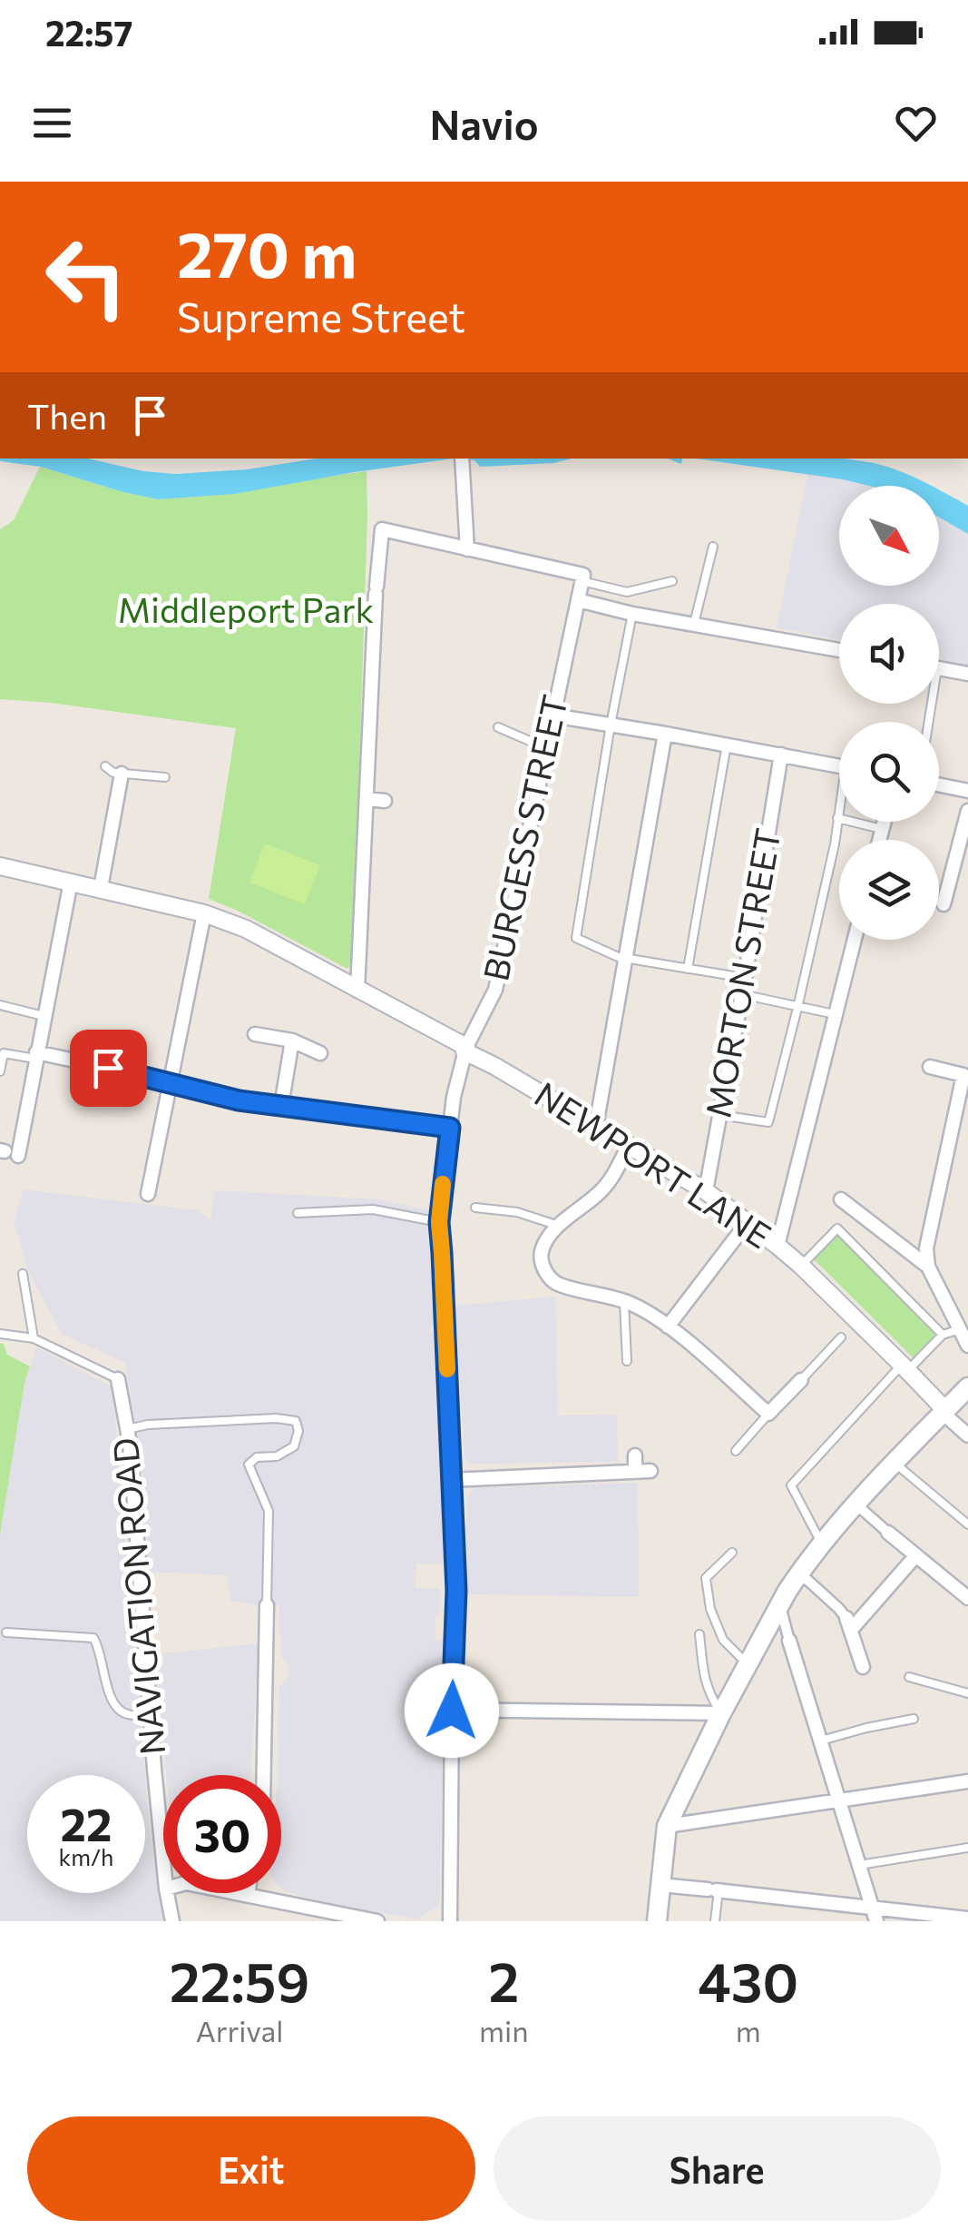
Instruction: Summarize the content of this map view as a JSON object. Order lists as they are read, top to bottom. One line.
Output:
{"streets":{"street":["BURGESS STREET","MORTON STREET","NEWPORT LANE","NAVIGATION ROAD"]},"crossings":[["BURGESS STREET","NEWPORT LANE"],["MORTON STREET","NEWPORT LANE"]],"parks":["Middleport Park"],"north":"bottom right","page":{"status":"22:57","header":"Navio","turn":["270 m","Supreme Street"],"then":"Then","speed":"22 km/h","limit":"30","eta":["22:59","Arrival","2","min","430","m"],"buttons":["Exit","Share"]}}
